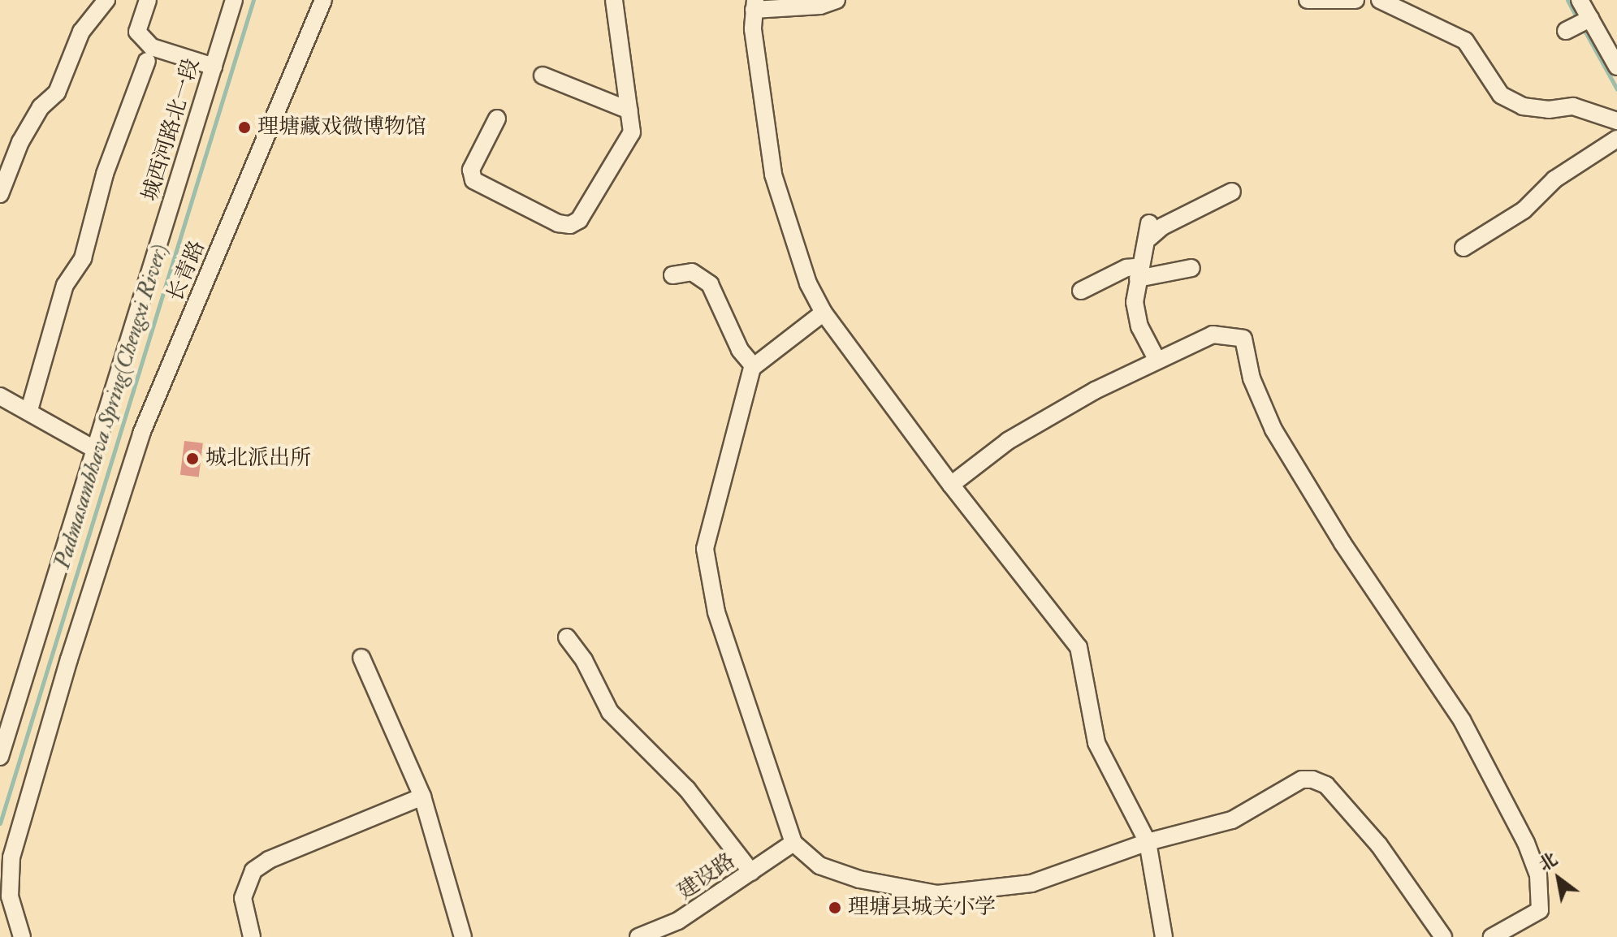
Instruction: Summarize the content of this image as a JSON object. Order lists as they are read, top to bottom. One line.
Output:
{"streets":{"street":["城西河路北一段","长青路","建设路"]},"water":["Padmasambhava Spring(Chengxi River)"],"places":["理塘藏戏微博物馆","城北派出所","理塘县城关小学"],"north":"top left"}
